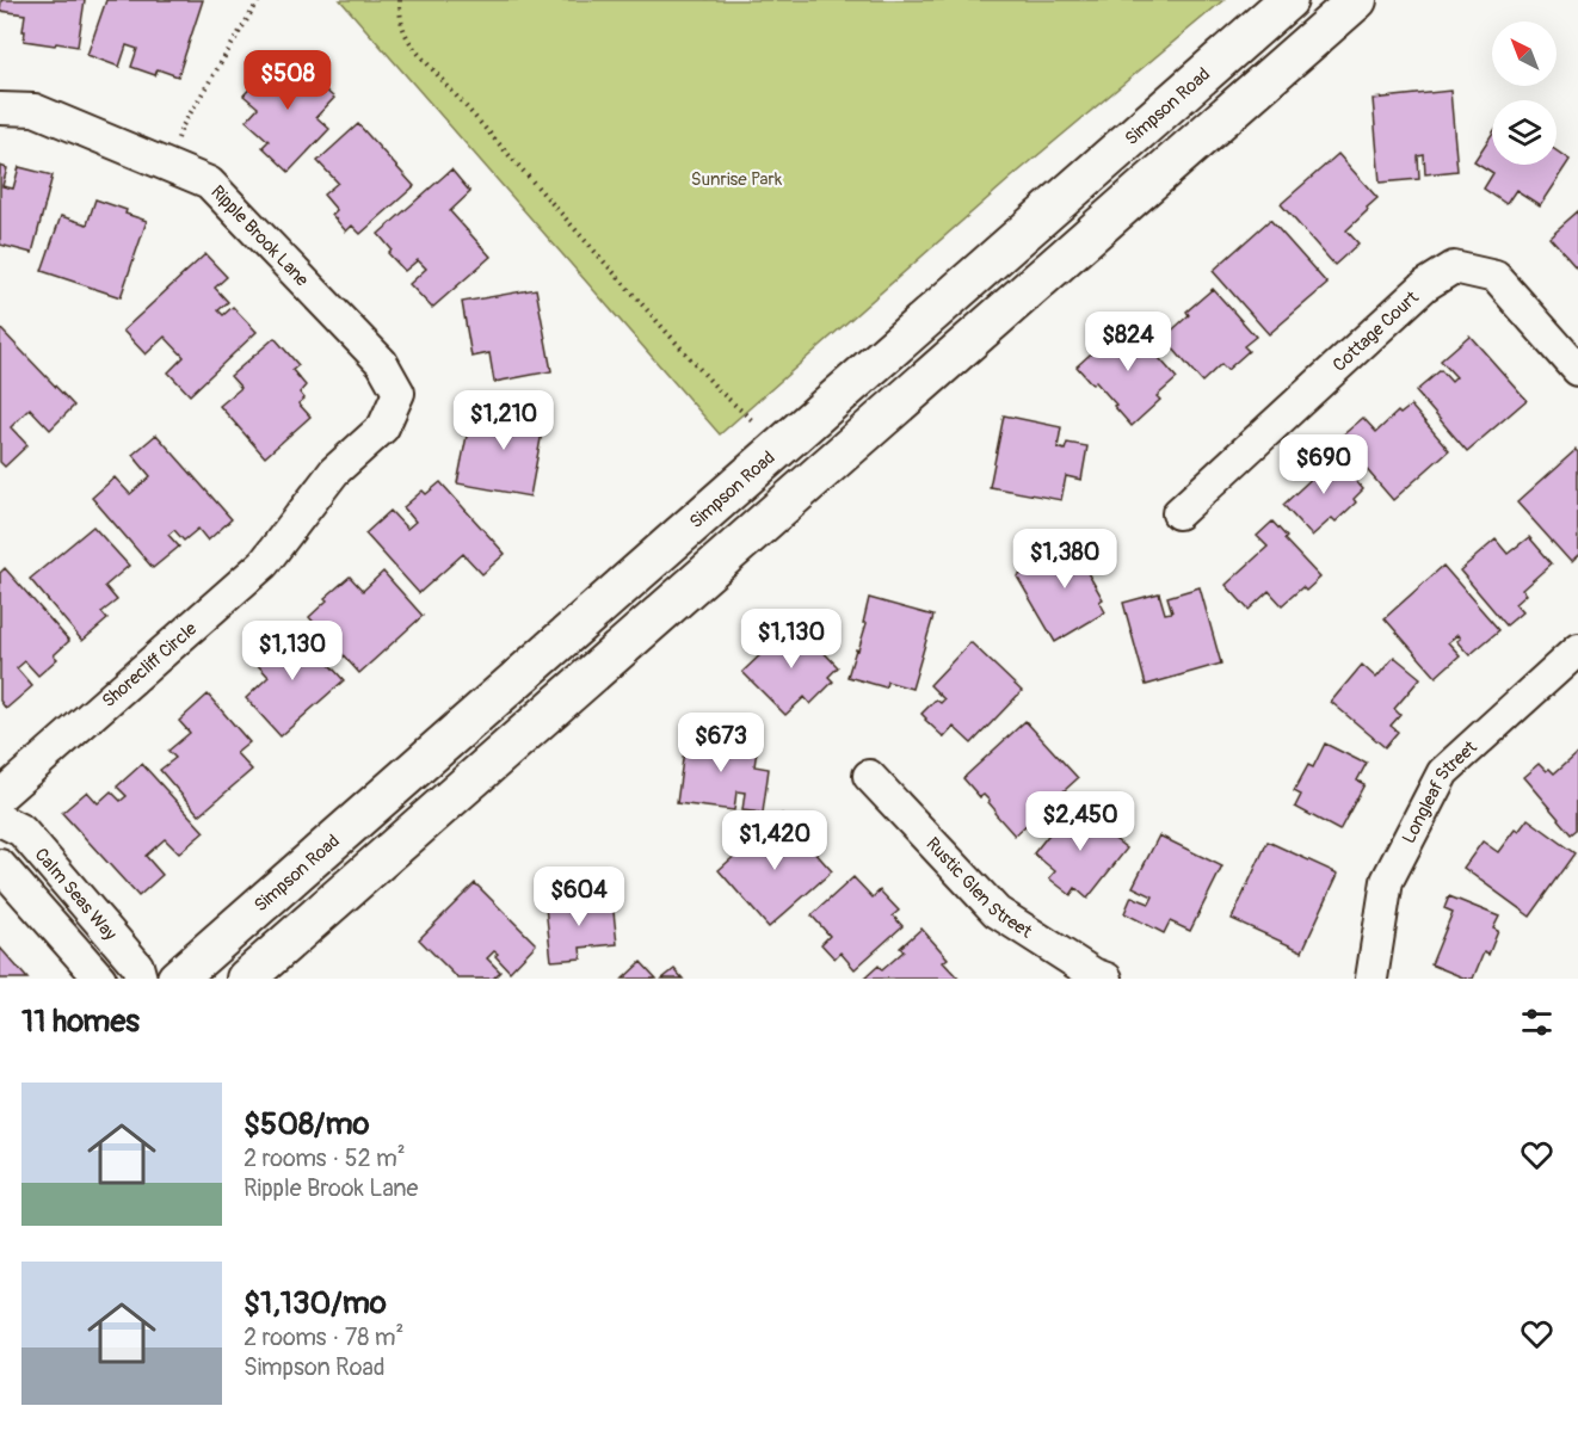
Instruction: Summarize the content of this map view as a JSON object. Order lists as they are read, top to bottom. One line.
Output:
{"streets":{"main road":["Simpson Road"],"street":["Ripple Brook Lane","Cottage Court","Shorecliff Circle","Longleaf Street","Rustic Glen Street","Calm Seas Way"]},"crossings":[["Ripple Brook Lane","Shorecliff Circle"]],"parks":["Sunrise Park"],"north":"top left","page":{"price":["$508","$824","$1,210","$690","$1,380","$1,130","$1,130","$673","$2,450","$1,420","$604"],"heading":"11 homes","list":[{"name":"$508/mo","note":"2 rooms · 52 m² · Ripple Brook Lane"},{"name":"$1,130/mo","note":"2 rooms · 78 m² · Simpson Road"}]}}
